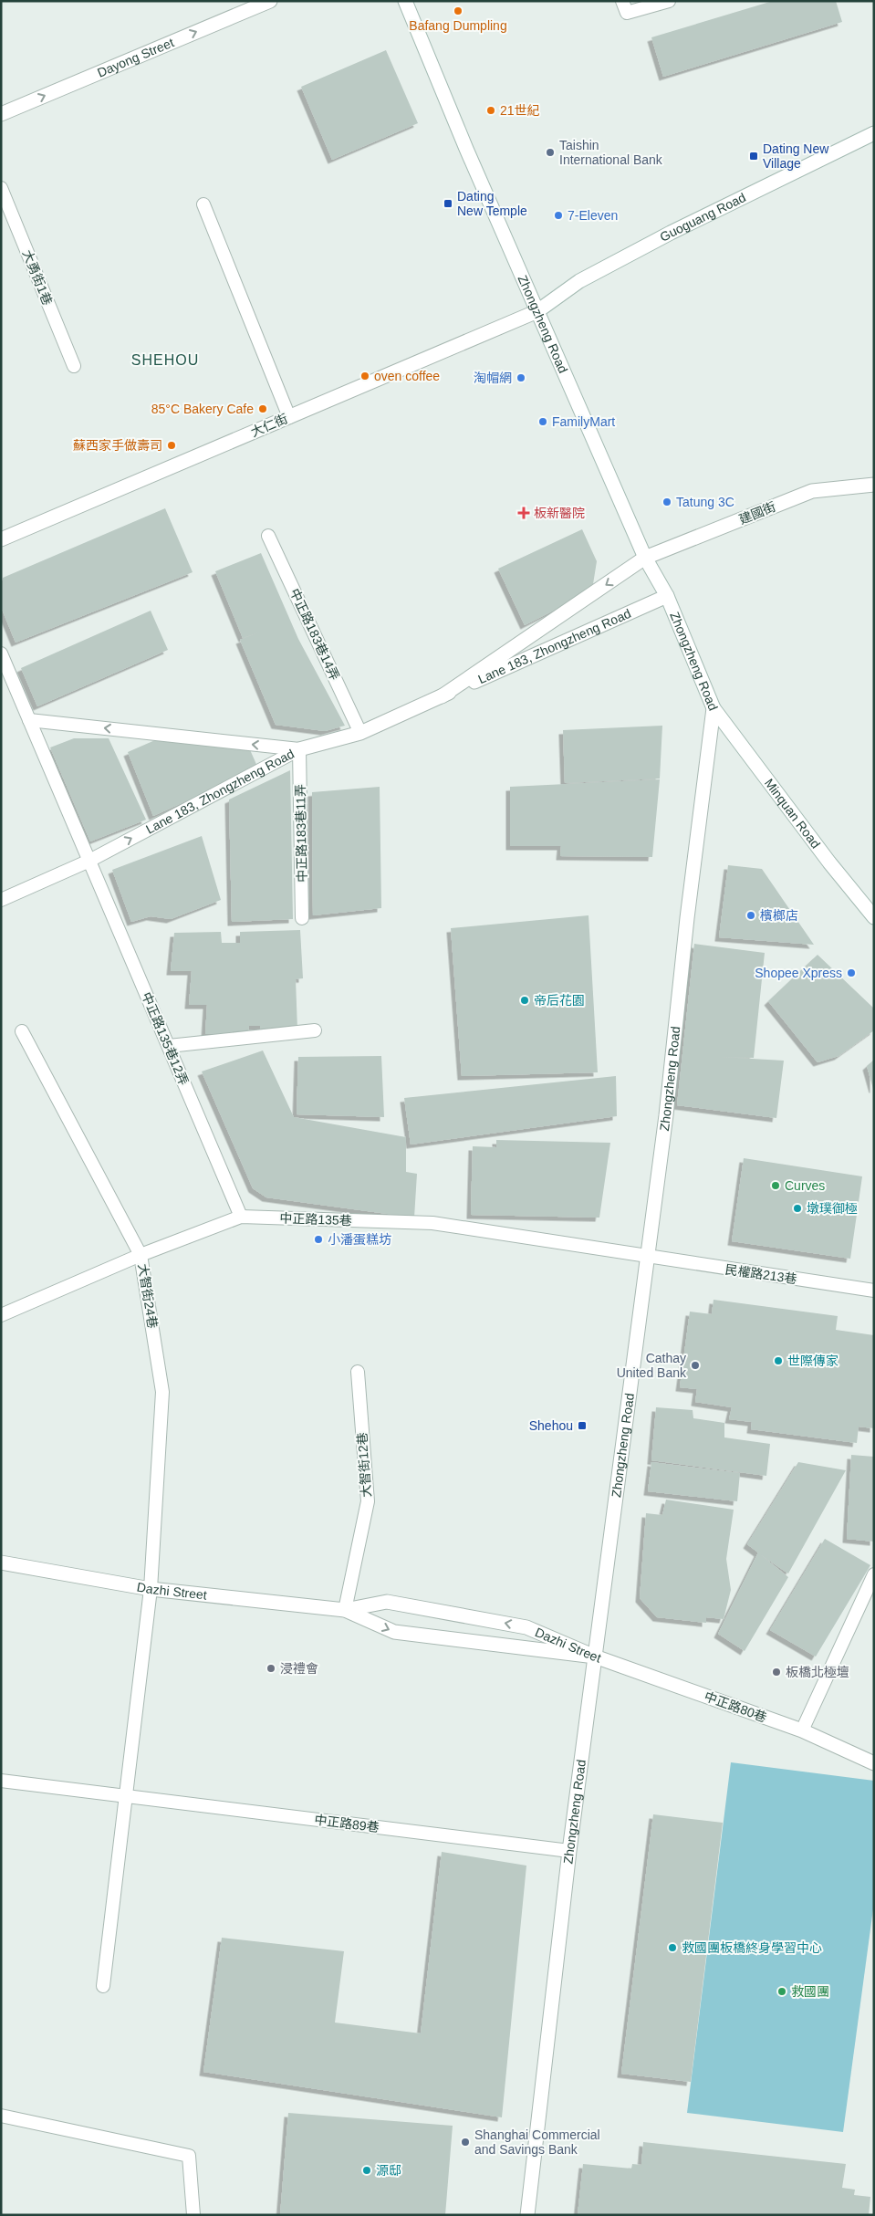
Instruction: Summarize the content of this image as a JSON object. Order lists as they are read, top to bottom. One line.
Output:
{"streets":{"street":["Dayong Street","Guoguang Road","Zhongzheng Road","大仁街","建國街","Lane 183, Zhongzheng Road","Minquan Road","Dazhi Street","中正路80巷"],"lane":["大勇街1巷","中正路183巷14弄","中正路183巷11弄","中正路135巷12弄","中正路135巷","民權路213巷","大智街24巷","大智街12巷","中正路89巷"]},"crossings":[["Guoguang Road","Zhongzheng Road"],["Guoguang Road","大仁街"],["Zhongzheng Road","大仁街"],["Zhongzheng Road","建國街"],["Zhongzheng Road","Lane 183, Zhongzheng Road"],["Zhongzheng Road","Minquan Road"],["Zhongzheng Road","中正路135巷"],["Zhongzheng Road","民權路213巷"],["Zhongzheng Road","Dazhi Street"],["Zhongzheng Road","中正路80巷"],["Zhongzheng Road","中正路89巷"],["建國街","Lane 183, Zhongzheng Road"],["中正路183巷14弄","Lane 183, Zhongzheng Road"],["Lane 183, Zhongzheng Road","中正路183巷11弄"],["Lane 183, Zhongzheng Road","中正路135巷12弄"],["中正路135巷12弄","中正路135巷"],["中正路135巷","民權路213巷"],["中正路135巷","大智街24巷"],["大智街24巷","Dazhi Street"],["大智街12巷","Dazhi Street"],["Dazhi Street","中正路80巷"]],"one_way":["Dayong Street"],"districts":["SHEHOU"],"places":{"other":["Bafang Dumpling","21世紀","Taishin International Bank","7-Eleven","oven coffee","淘帽網","85°C Bakery Cafe","FamilyMart","蘇西家手做壽司","Tatung 3C","檳榔店","Shopee Xpress","帝后花園","Curves","墩璞御極","小潘蛋糕坊","世際傳家","Cathay United Bank","浸禮會","板橋北極壇","救國團板橋終身學習中心","救國團","Shanghai Commercial and Savings Bank","源邸"],"transit":["Dating New Village","Dating New Temple","Shehou"],"health":["板新醫院"]}}
